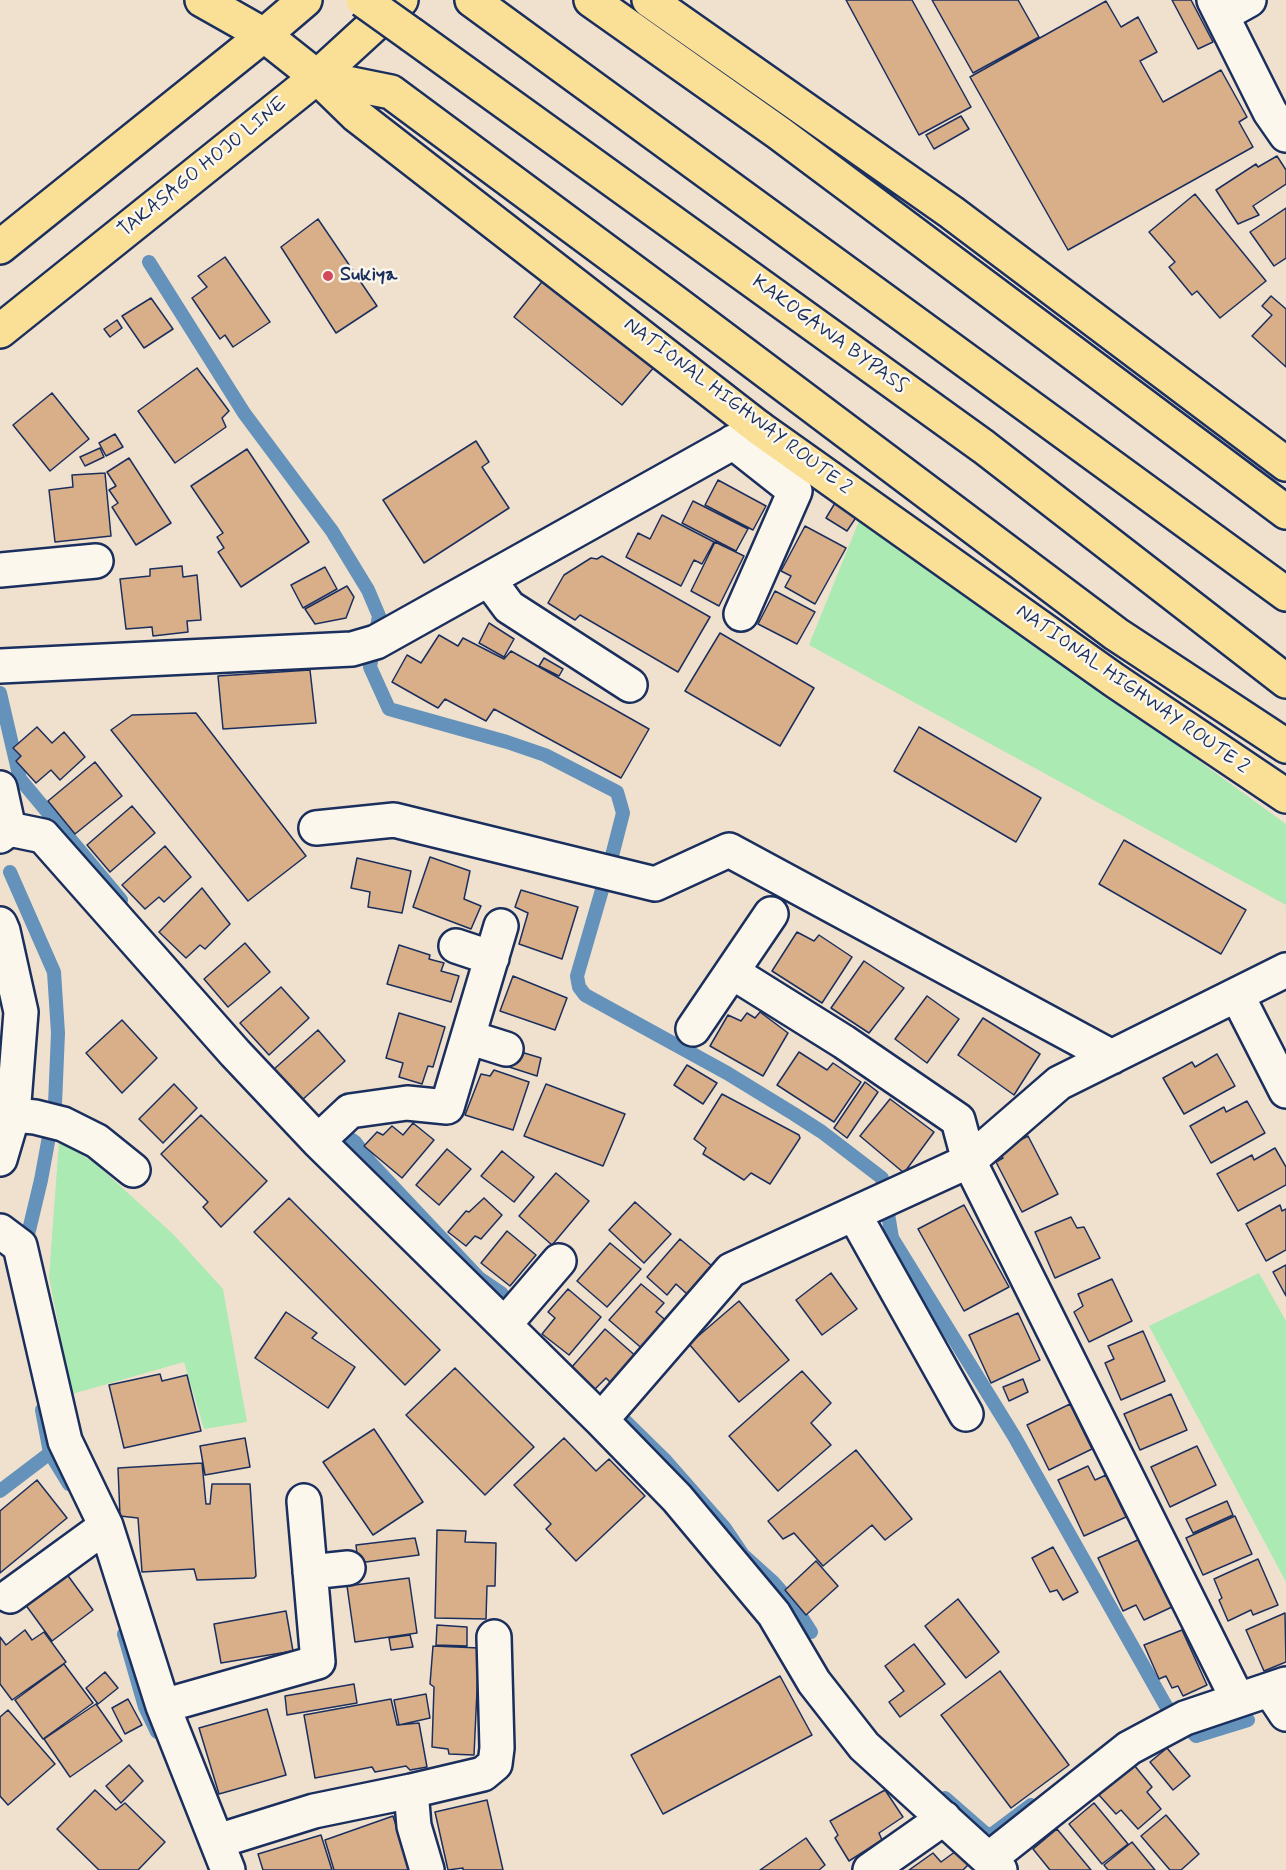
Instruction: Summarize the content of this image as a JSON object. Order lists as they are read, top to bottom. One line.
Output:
{"streets":{"main road":["TAKASAGO HOJO LINE","KAKOGAWA BYPASS","NATIONAL HIGHWAY ROUTE 2"]},"crossings":[["TAKASAGO HOJO LINE","NATIONAL HIGHWAY ROUTE 2"]],"places":["Sukiya"]}
